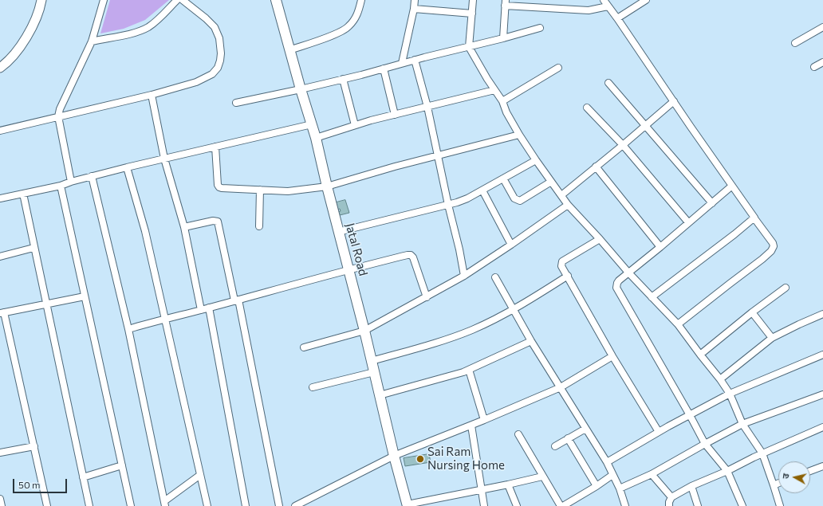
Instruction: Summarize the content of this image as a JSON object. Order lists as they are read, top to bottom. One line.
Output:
{"streets":{"main road":["Jatal Road"]},"places":["Sai Ram Nursing Home"],"scale_bar":"50 m","north":"left"}
